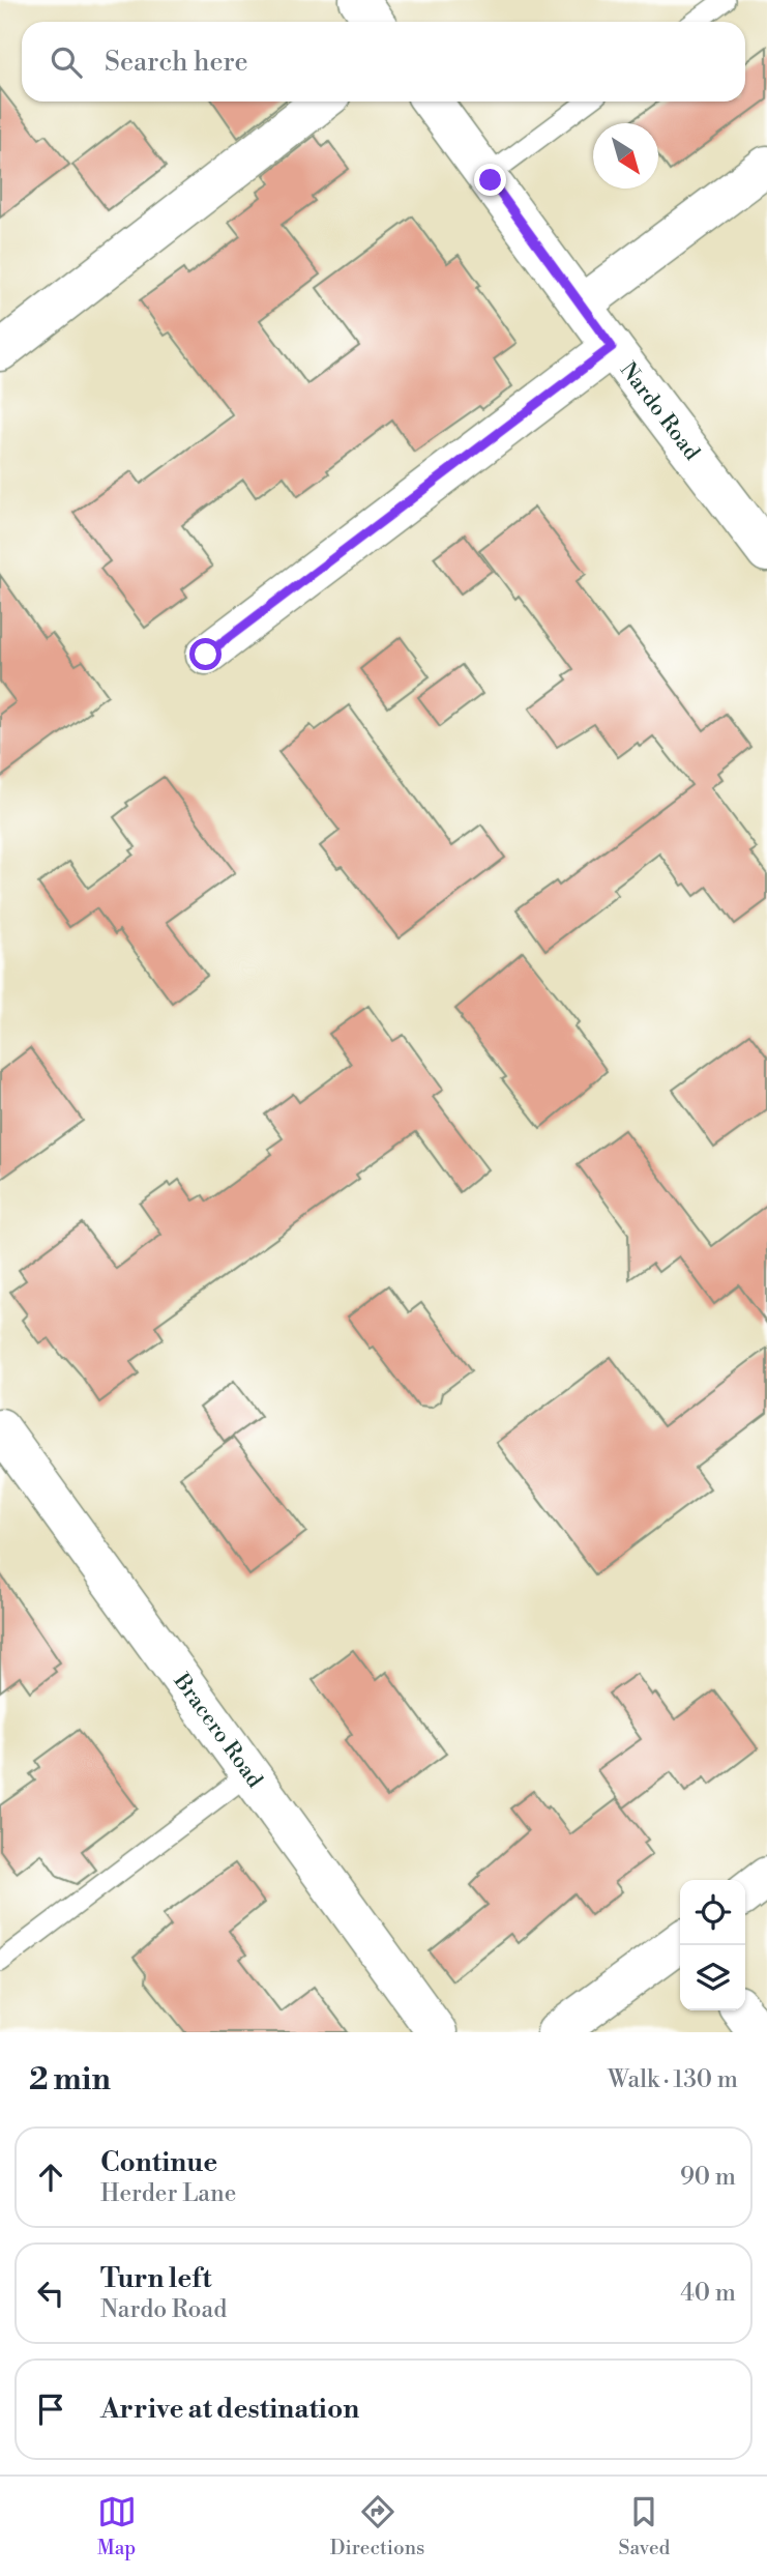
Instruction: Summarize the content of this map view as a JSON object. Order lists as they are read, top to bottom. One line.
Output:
{"streets":{"street":["Nardo Road","Bracero Road"]},"north":"bottom right","page":{"search":"Search here","heading":["2 min","Walk · 130 m"],"list":[["Continue","Herder Lane","90 m"],["Turn left","Nardo Road","40 m"],"Arrive at destination"],"nav":["Map","Directions","Saved"]}}
